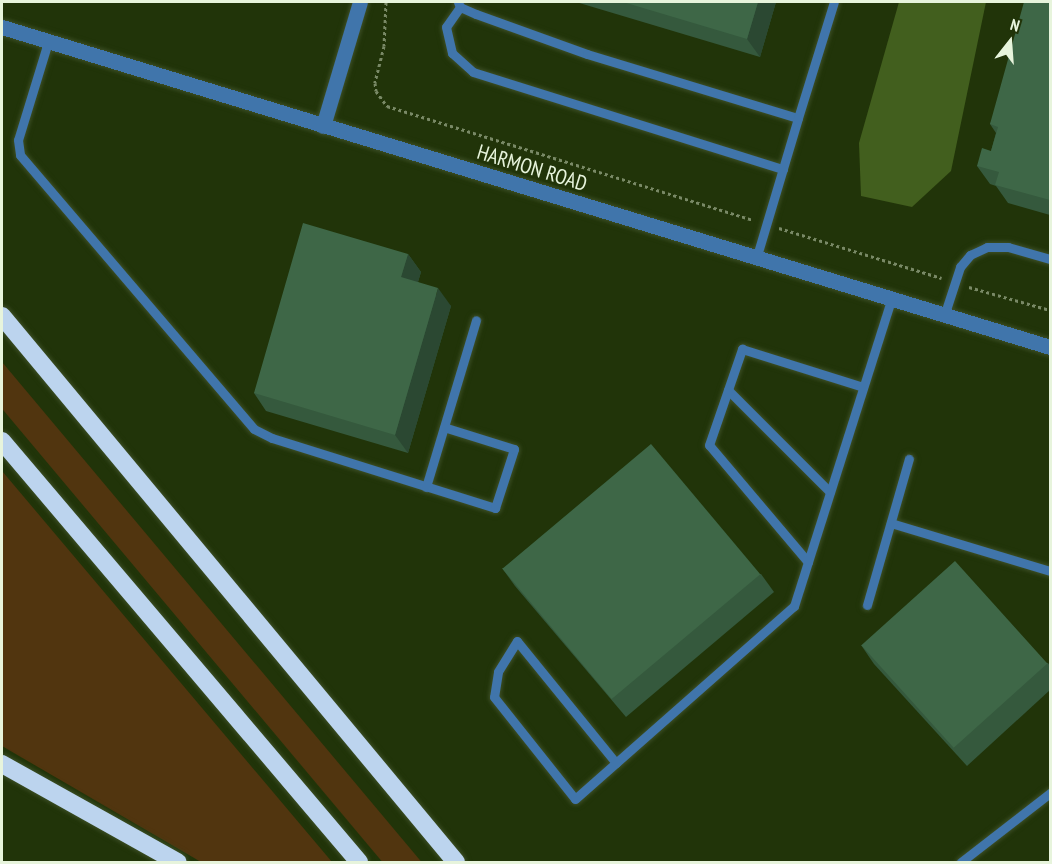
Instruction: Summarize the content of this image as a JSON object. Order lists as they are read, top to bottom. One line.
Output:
{"streets":{"street":["HARMON ROAD"]},"north":"top"}
